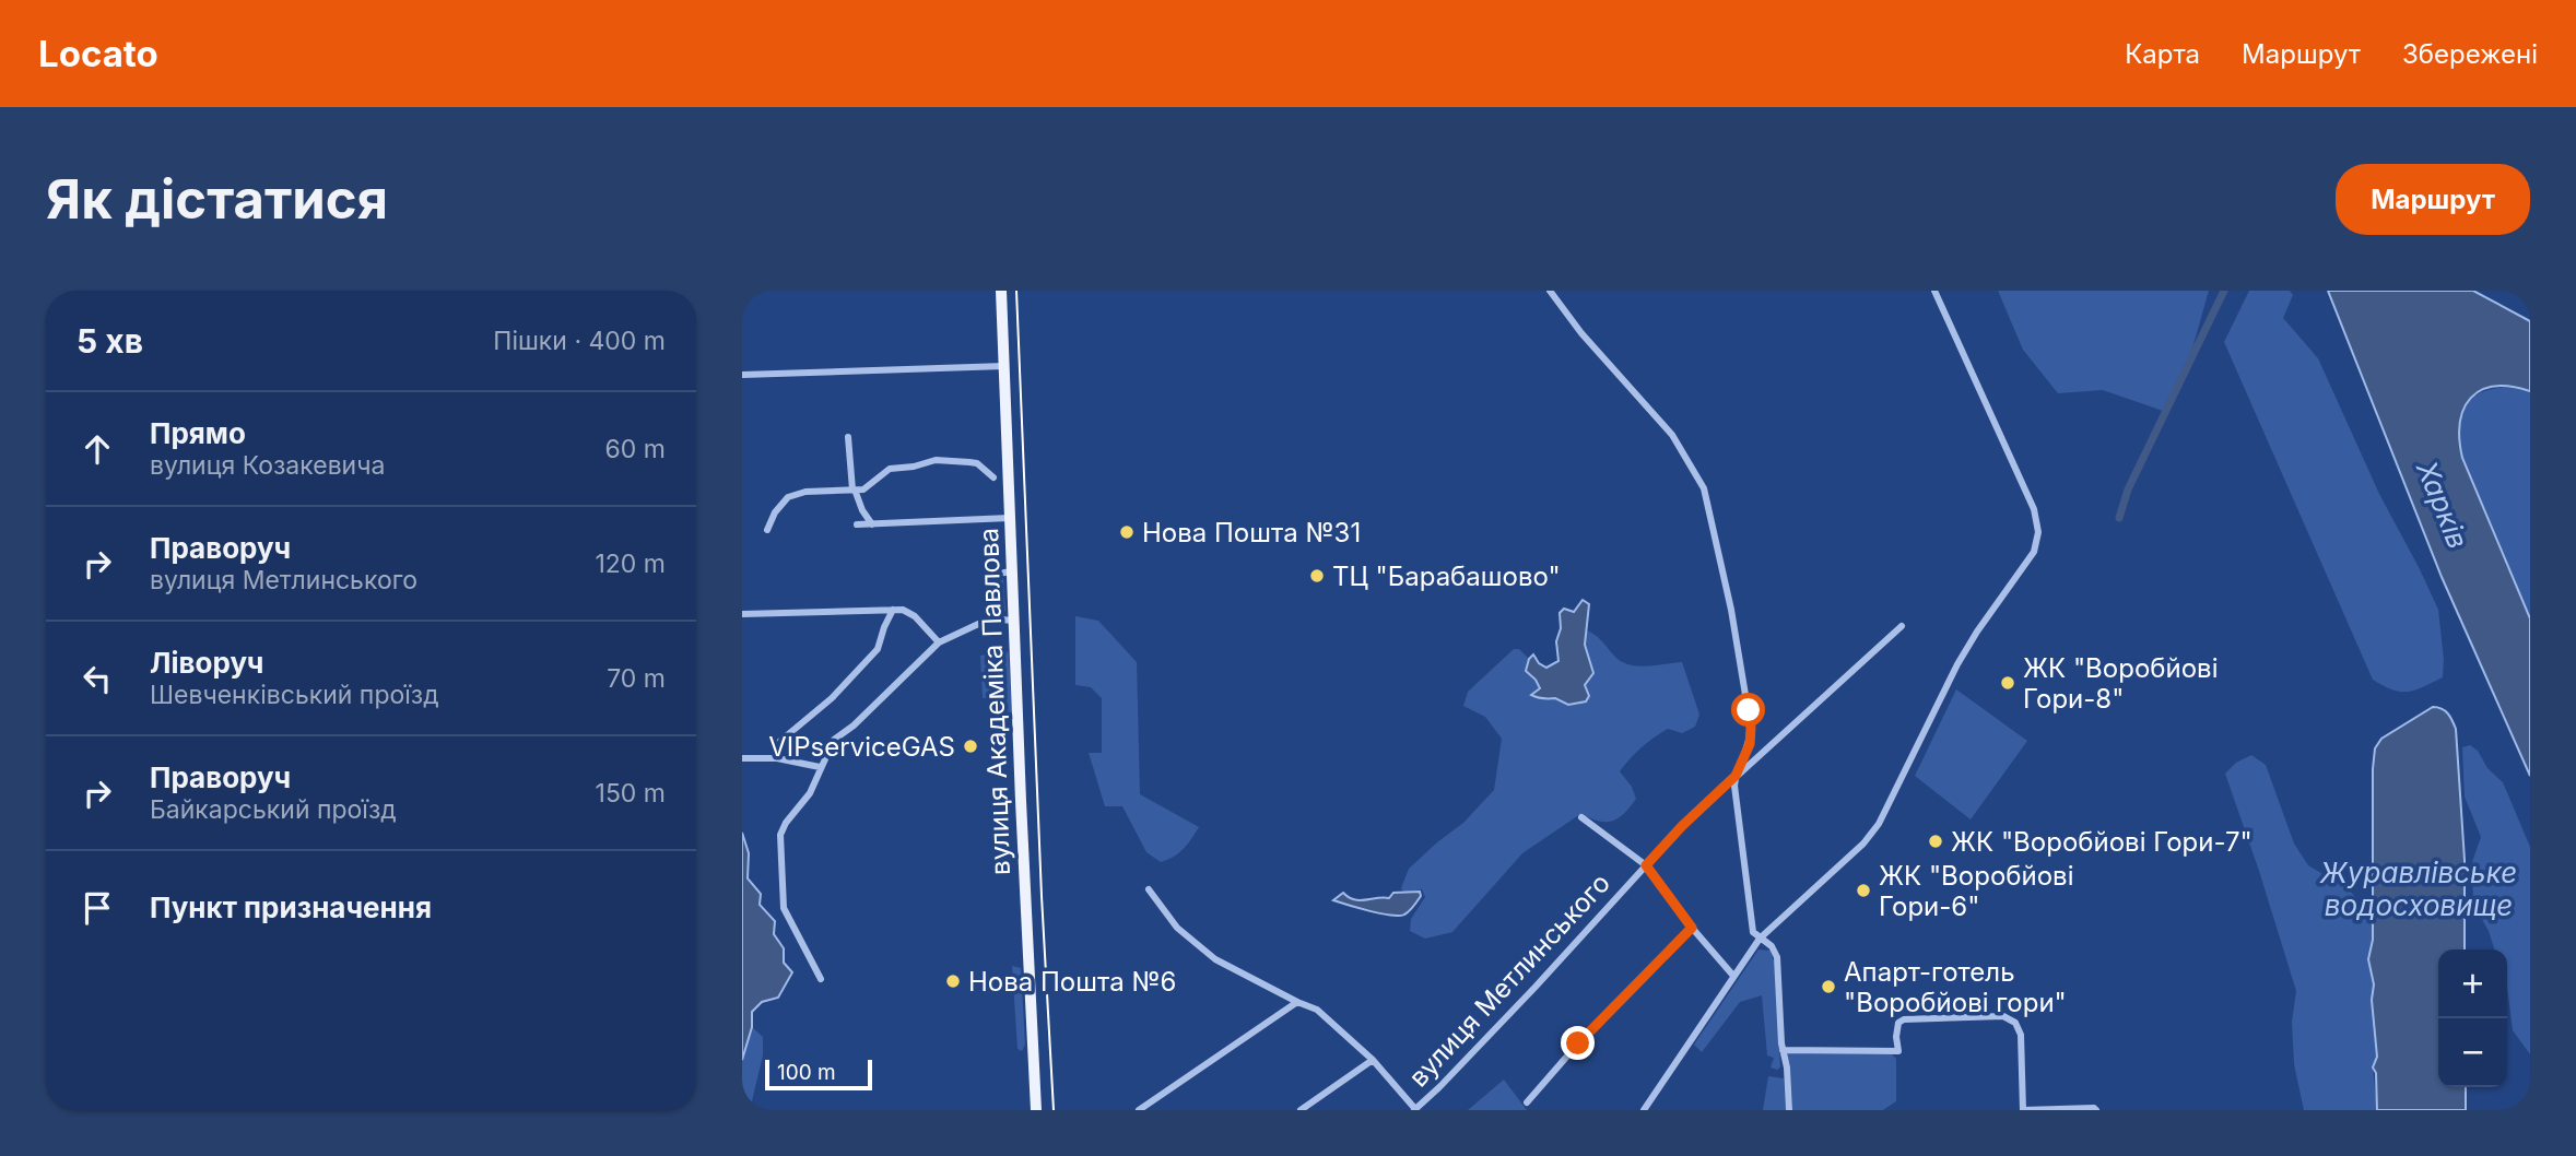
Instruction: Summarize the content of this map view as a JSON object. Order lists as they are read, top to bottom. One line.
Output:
{"streets":{"main road":["вулиця Академіка Павлова"],"street":["вулиця Метлинського"]},"water":["Харків","Журавлівське водосховище"],"places":["Нова Пошта №31","ТЦ \"Барабашово\"","ЖК \"Воробйові Гори-8\"","VIPserviceGAS","ЖК \"Воробйові Гори-7\"","ЖК \"Воробйові Гори-6\"","Нова Пошта №6","Апарт-готель \"Воробйові гори\""],"scale_bar":"100 m","page":{"header":"Locato","nav":["Карта","Маршрут","Збережені"],"buttons":"Маршрут","title":"Як дістатися","heading":["5 хв","Пішки · 400 m"],"list":[["Прямо","вулиця Козакевича","60 m"],["Праворуч","вулиця Метлинського","120 m"],["Ліворуч","Шевченківський проїзд","70 m"],["Праворуч","Байкарський проїзд","150 m"],"Пункт призначення"],"map_buttons":["+","−"],"scale":"100 m"}}
